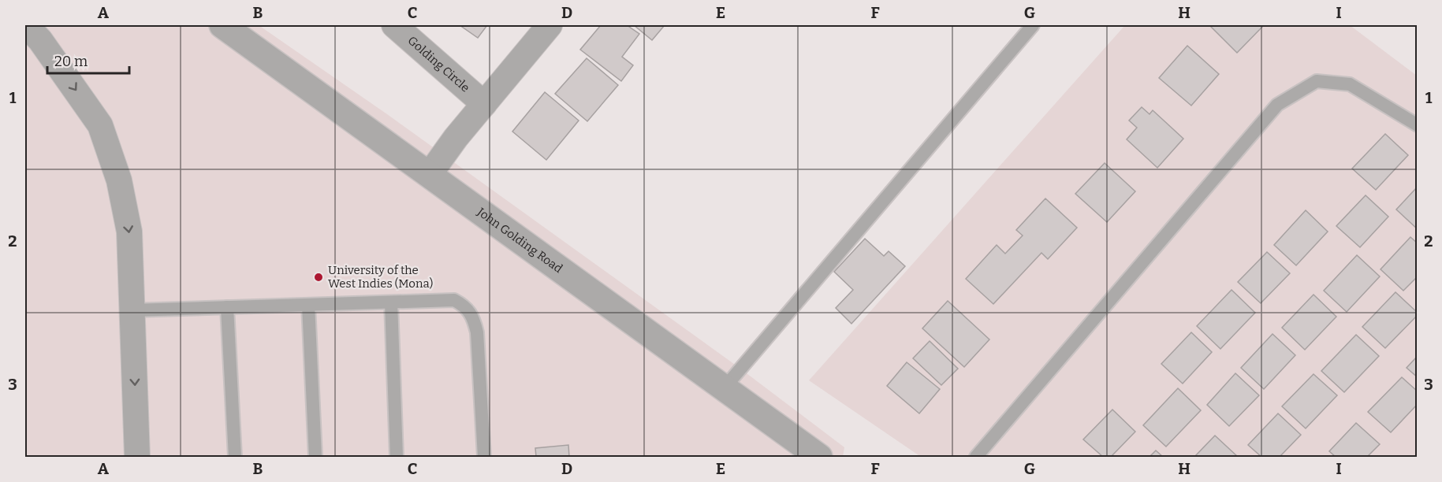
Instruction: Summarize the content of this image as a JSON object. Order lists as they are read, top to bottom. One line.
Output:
{"streets":{"street":["Golding Circle","John Golding Road"]},"places":["University of the West Indies (Mona)"],"scale_bar":"20 m","grid":{"columns":["A","B","C","D","E","F","G","H","I"],"rows":["1","2","3"]}}
